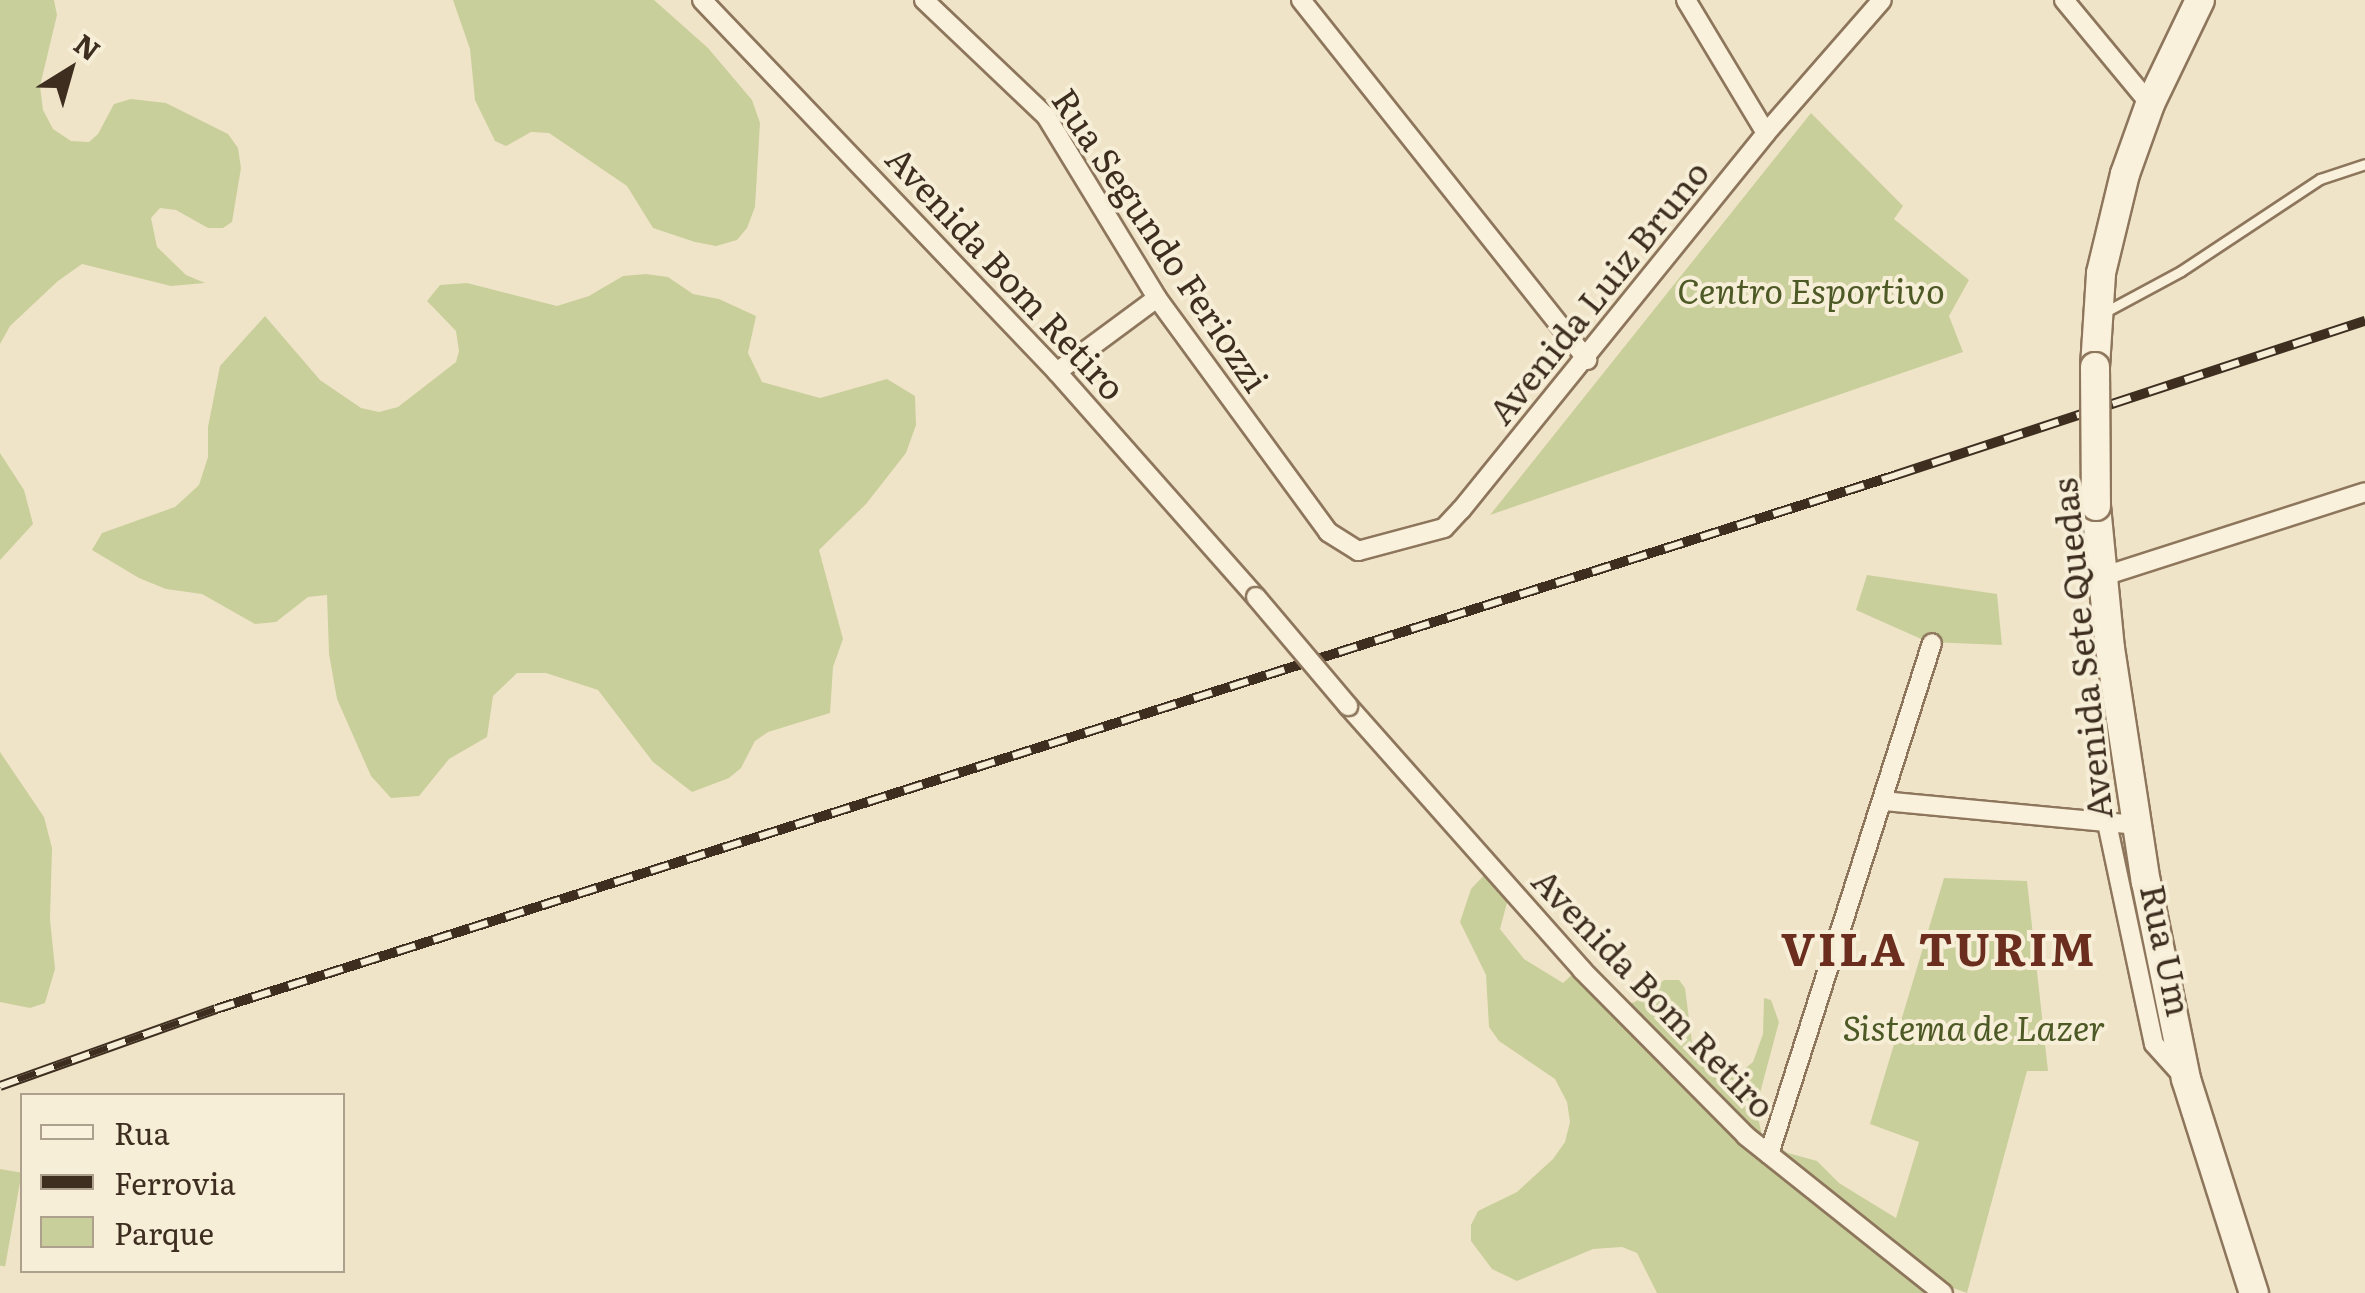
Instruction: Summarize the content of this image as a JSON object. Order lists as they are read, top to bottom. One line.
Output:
{"streets":{"street":["Rua Segundo Feriozzi","Avenida Bom Retiro","Avenida Luiz Bruno","Avenida Sete Quedas","Rua Um"]},"crossings":[["Rua Segundo Feriozzi","Avenida Luiz Bruno"],["Avenida Sete Quedas","Rua Um"]],"districts":["VILA TURIM"],"parks":["Centro Esportivo","Sistema de Lazer"],"legend":["Rua","Ferrovia","Parque"],"north":"top right"}
